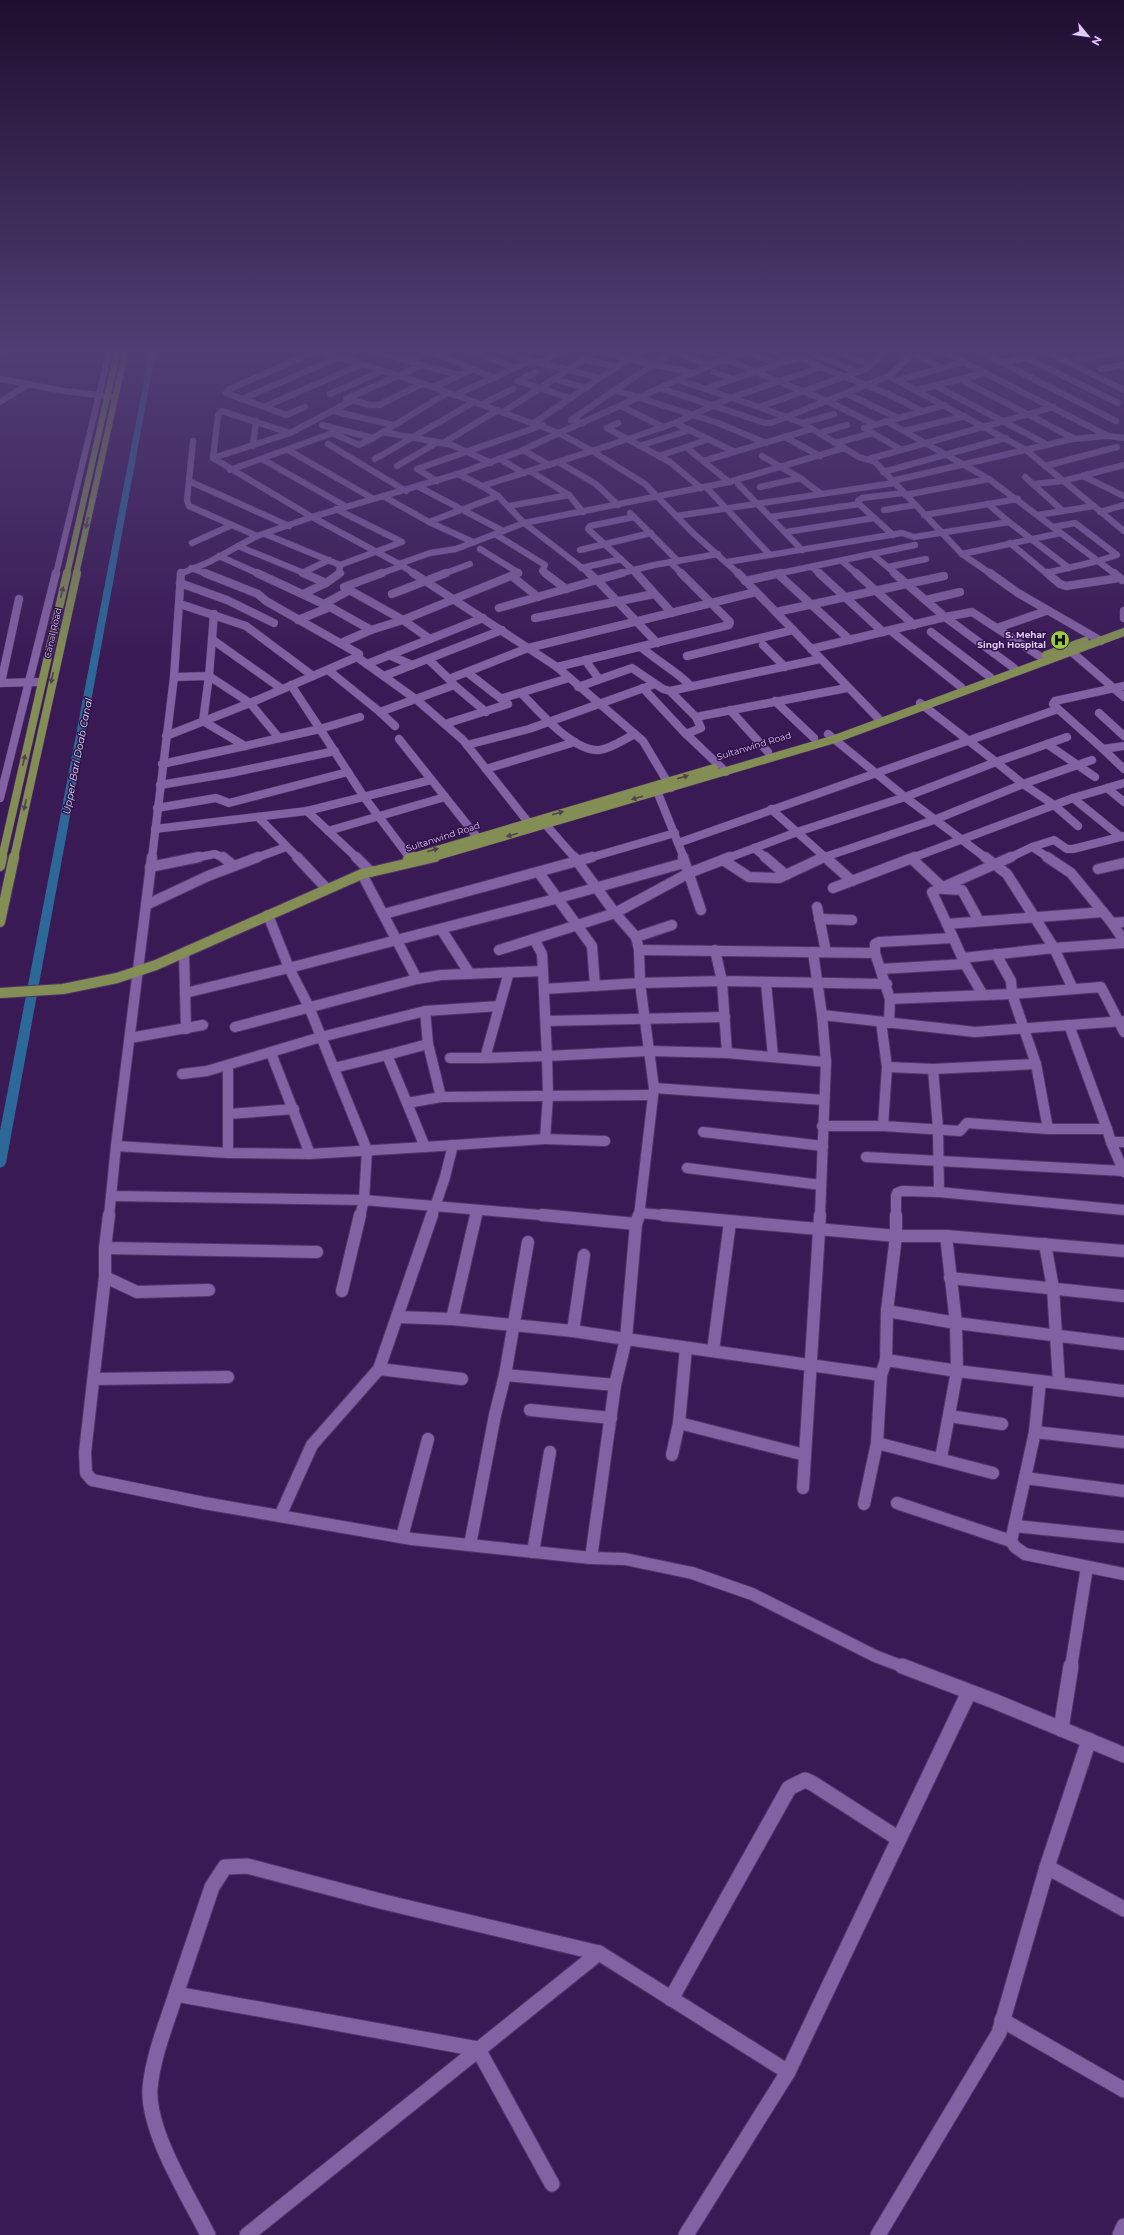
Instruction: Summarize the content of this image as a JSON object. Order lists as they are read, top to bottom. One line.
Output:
{"streets":{"main road":["Canal Road","Sultanwind Road"]},"water":["Upper Bari Doab Canal"],"places":{"hospital":["S. Mehar Singh Hospital"]},"north":"bottom right"}
